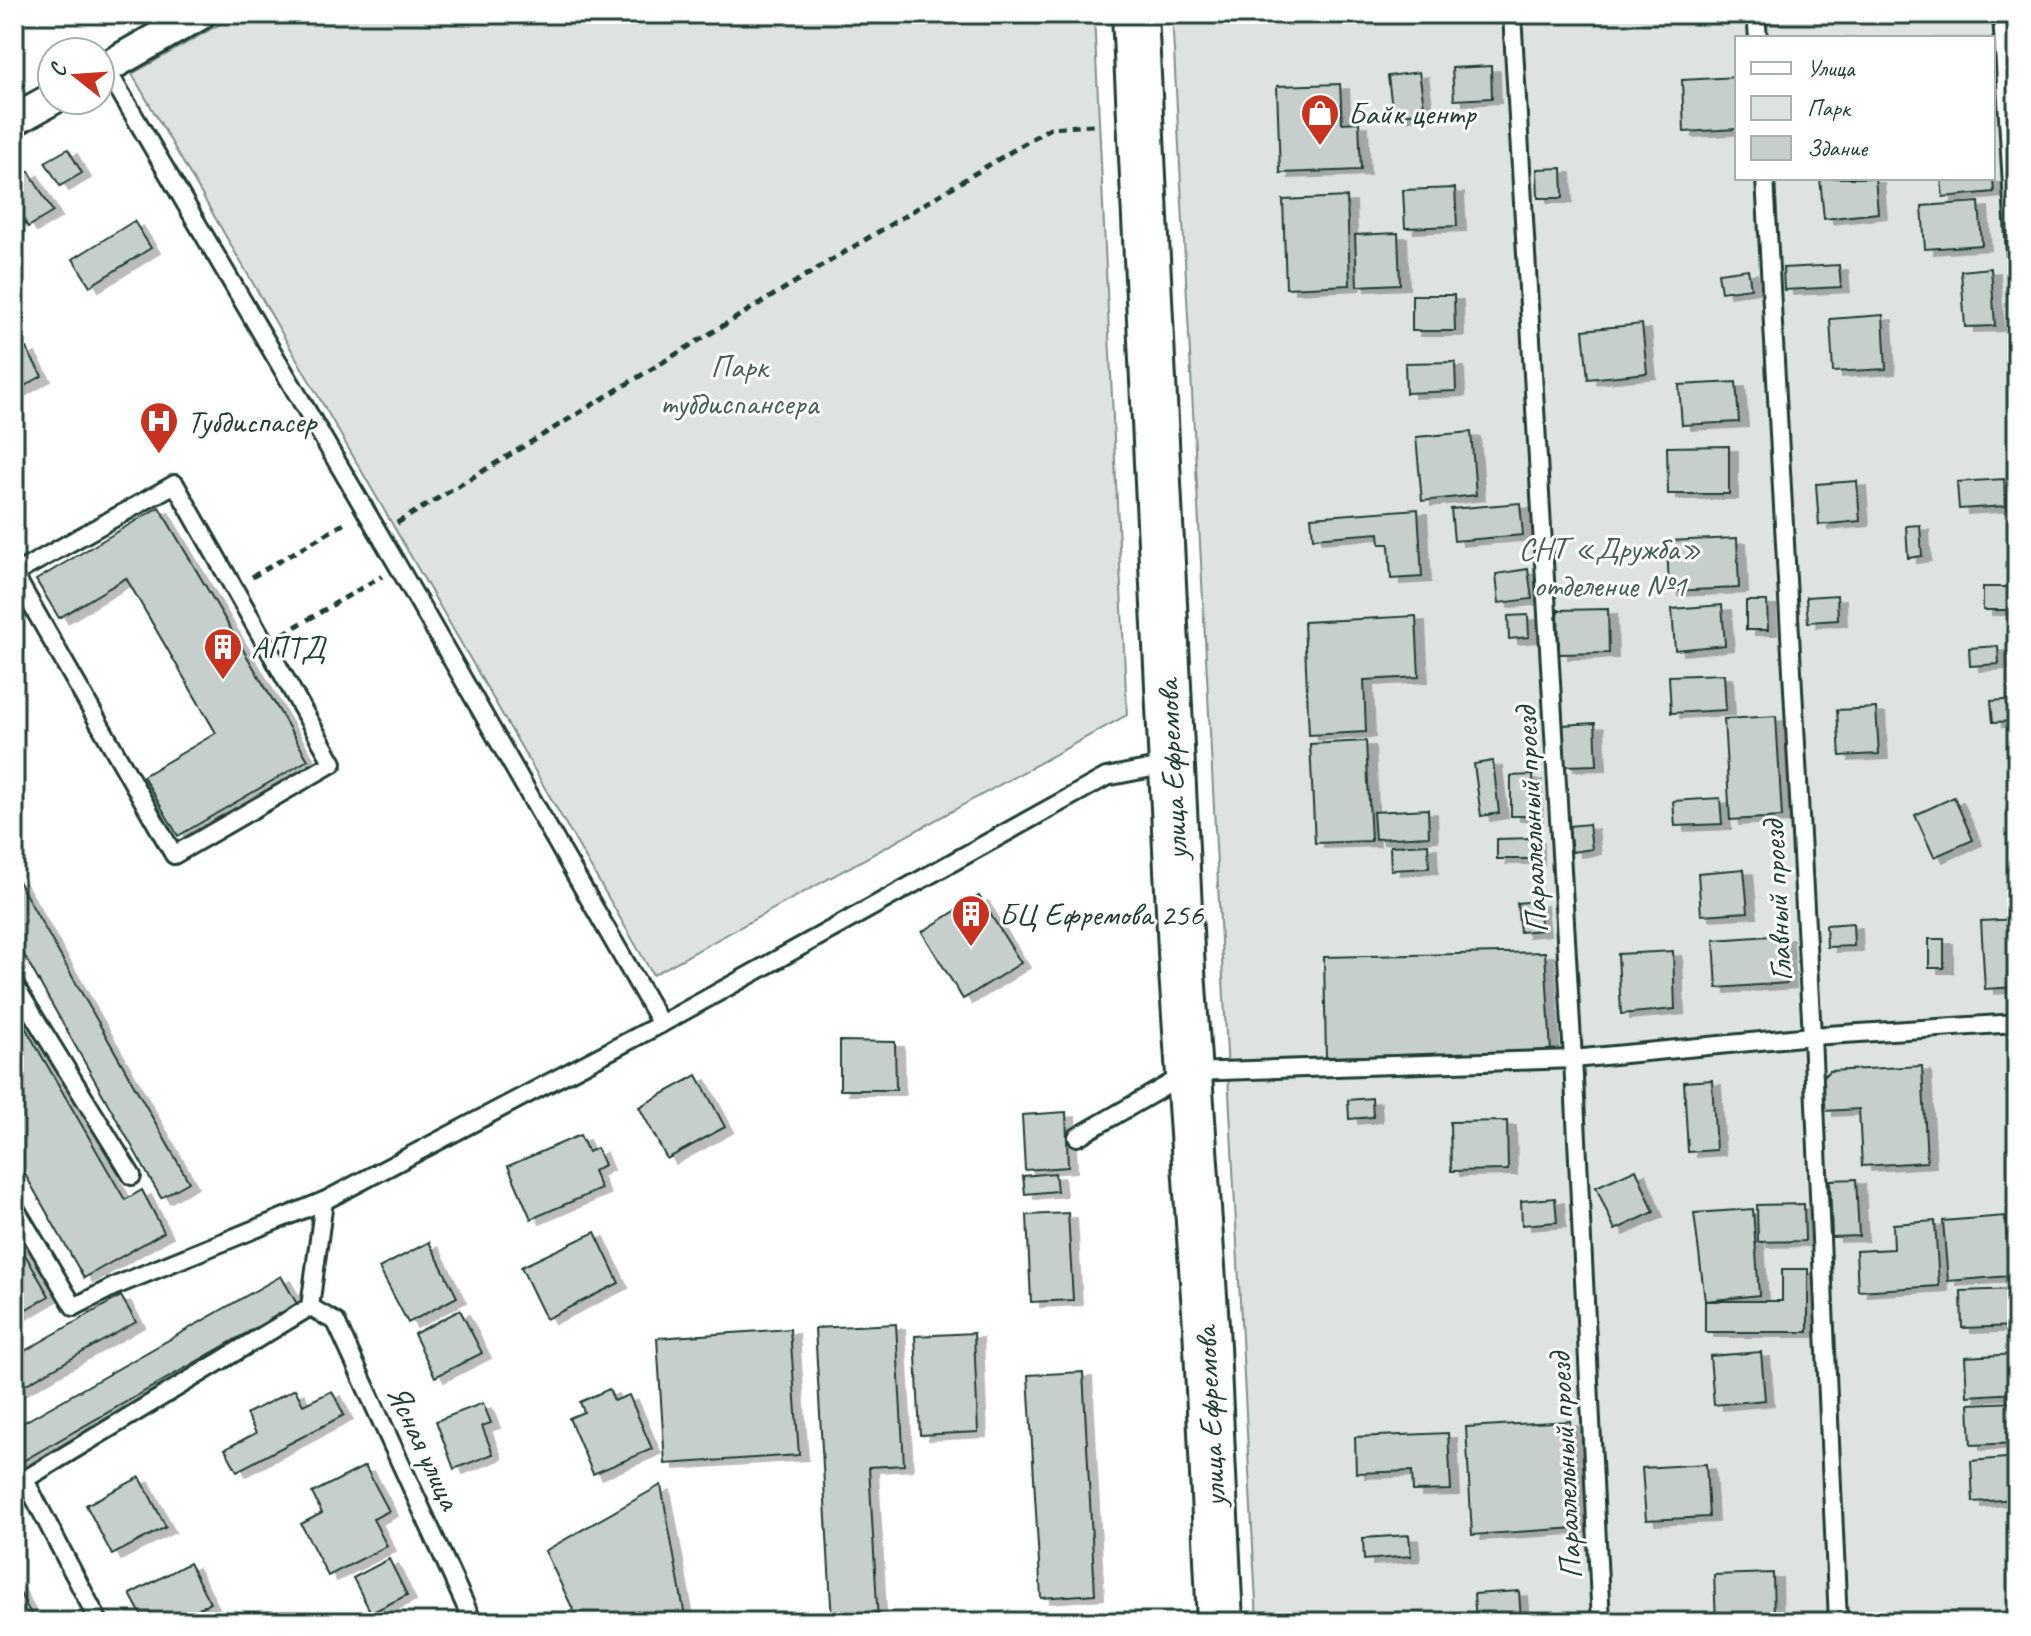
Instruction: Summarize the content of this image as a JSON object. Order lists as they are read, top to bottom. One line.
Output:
{"streets":{"main road":["улица Ефремова"],"lane":["Параллельный проезд","Главный проезд","Ясная улица"]},"parks":["Парк тубдиспансера","СНТ «Дружба» отделение №1"],"places":{"shop":["Байк центр"],"hospital":["Тубдиспасер"],"building":["АПТД","БЦ Ефремова 256"]},"legend":["Улица","Парк","Здание"],"north":"left"}
